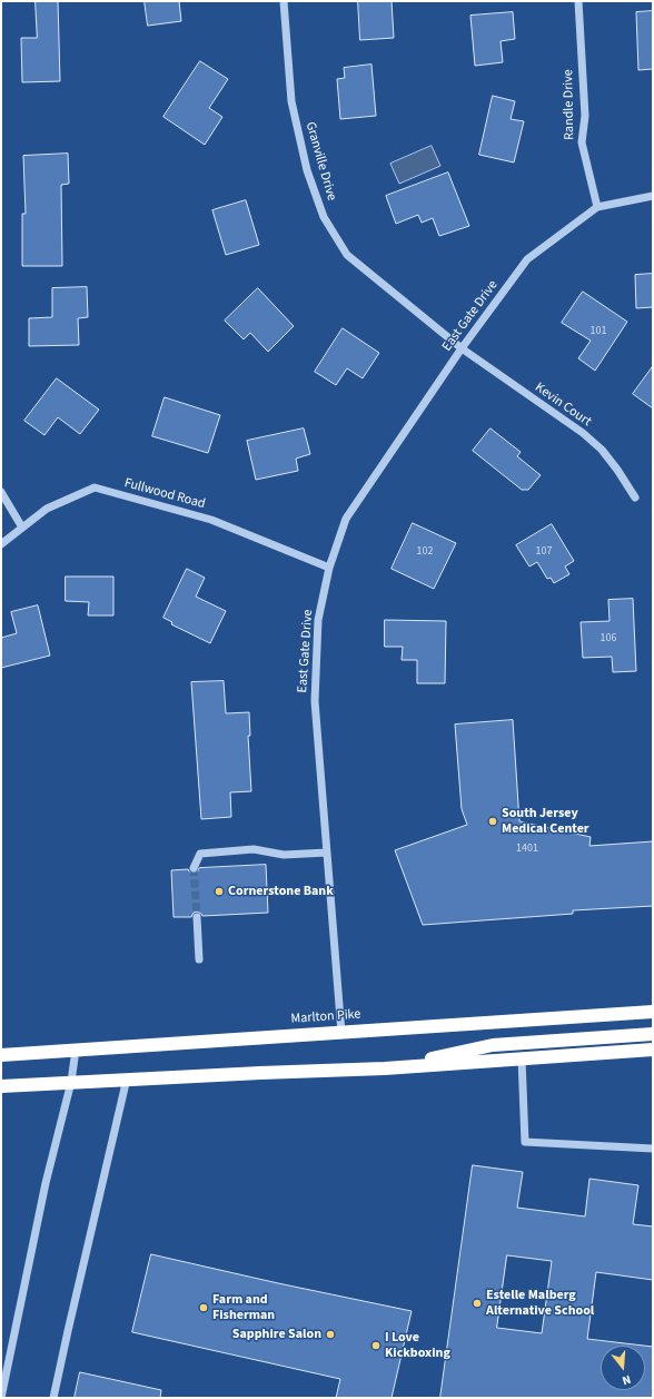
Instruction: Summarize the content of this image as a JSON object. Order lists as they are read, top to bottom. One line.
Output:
{"streets":{"highway":["Marlton Pike"],"street":["Randle Drive","Granville Drive","East Gate Drive","Kevin Court","Fullwood Road"]},"crossings":[["Randle Drive","East Gate Drive"],["Granville Drive","East Gate Drive"],["Granville Drive","Kevin Court"],["East Gate Drive","Kevin Court"],["East Gate Drive","Fullwood Road"],["East Gate Drive","Marlton Pike"]],"places":["South Jersey Medical Center","Cornerstone Bank","Estelle Malberg Alternative School","Farm and Fisherman","Sapphire Salon","I Love Kickboxing"],"house_numbers":["101","102","107","106","1401"],"north":"bottom"}
